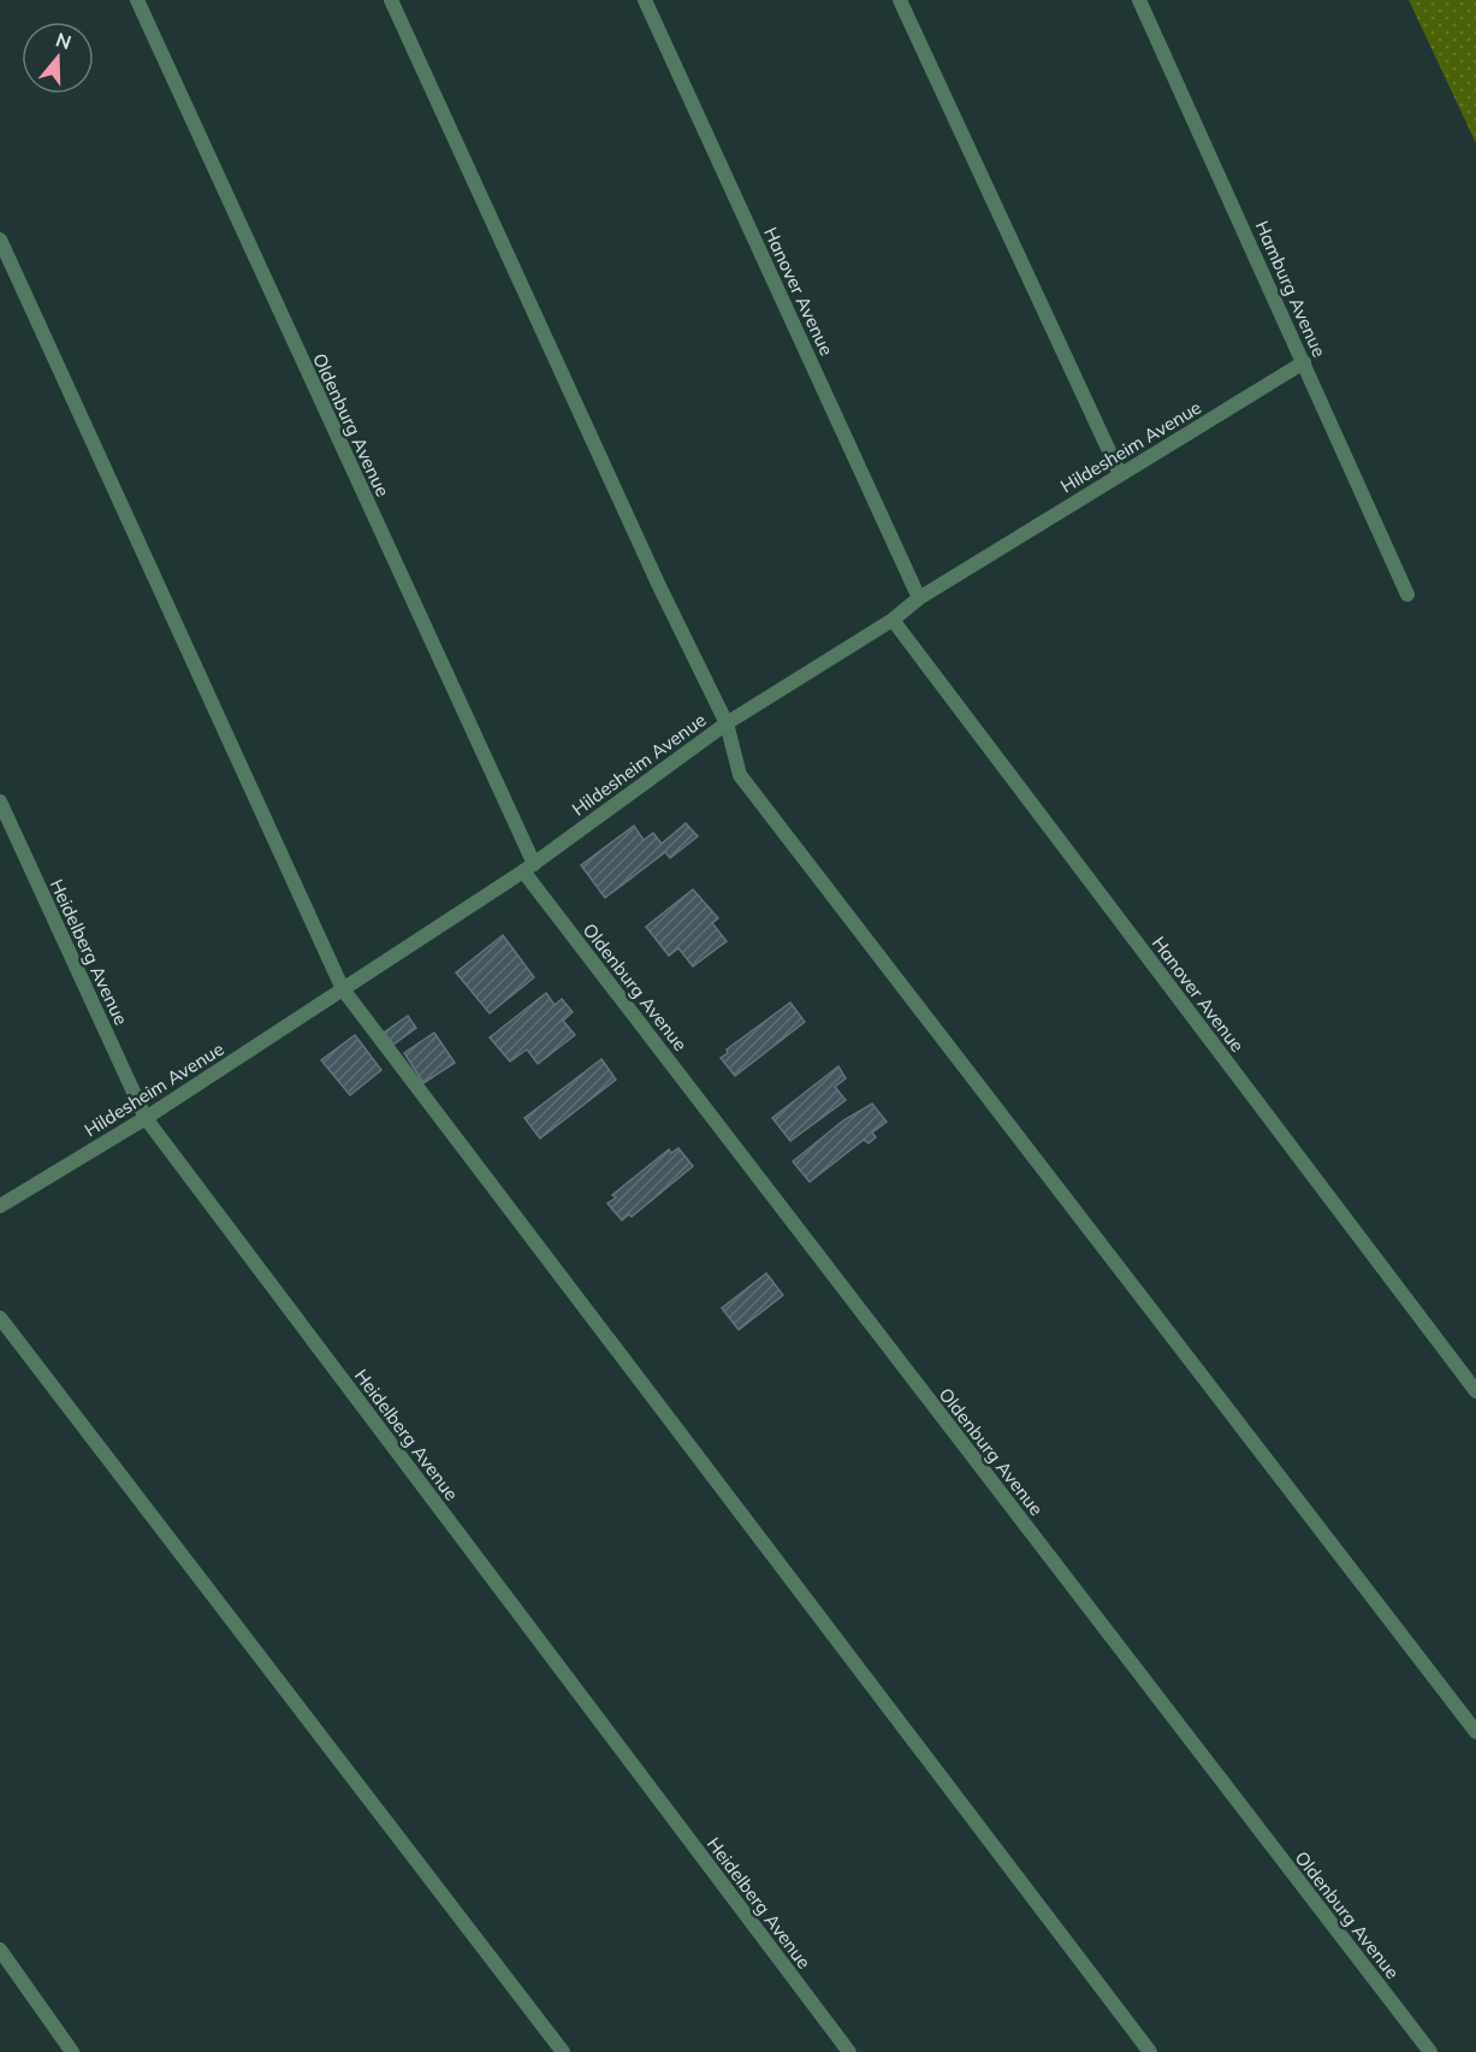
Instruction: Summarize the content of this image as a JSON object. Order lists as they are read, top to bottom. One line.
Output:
{"streets":{"street":["Hamburg Avenue","Hanover Avenue","Oldenburg Avenue","Hildesheim Avenue","Heidelberg Avenue"]},"crossings":[["Hamburg Avenue","Hildesheim Avenue"],["Hanover Avenue","Hildesheim Avenue"],["Oldenburg Avenue","Hildesheim Avenue"],["Hildesheim Avenue","Heidelberg Avenue"]],"north":"top"}
